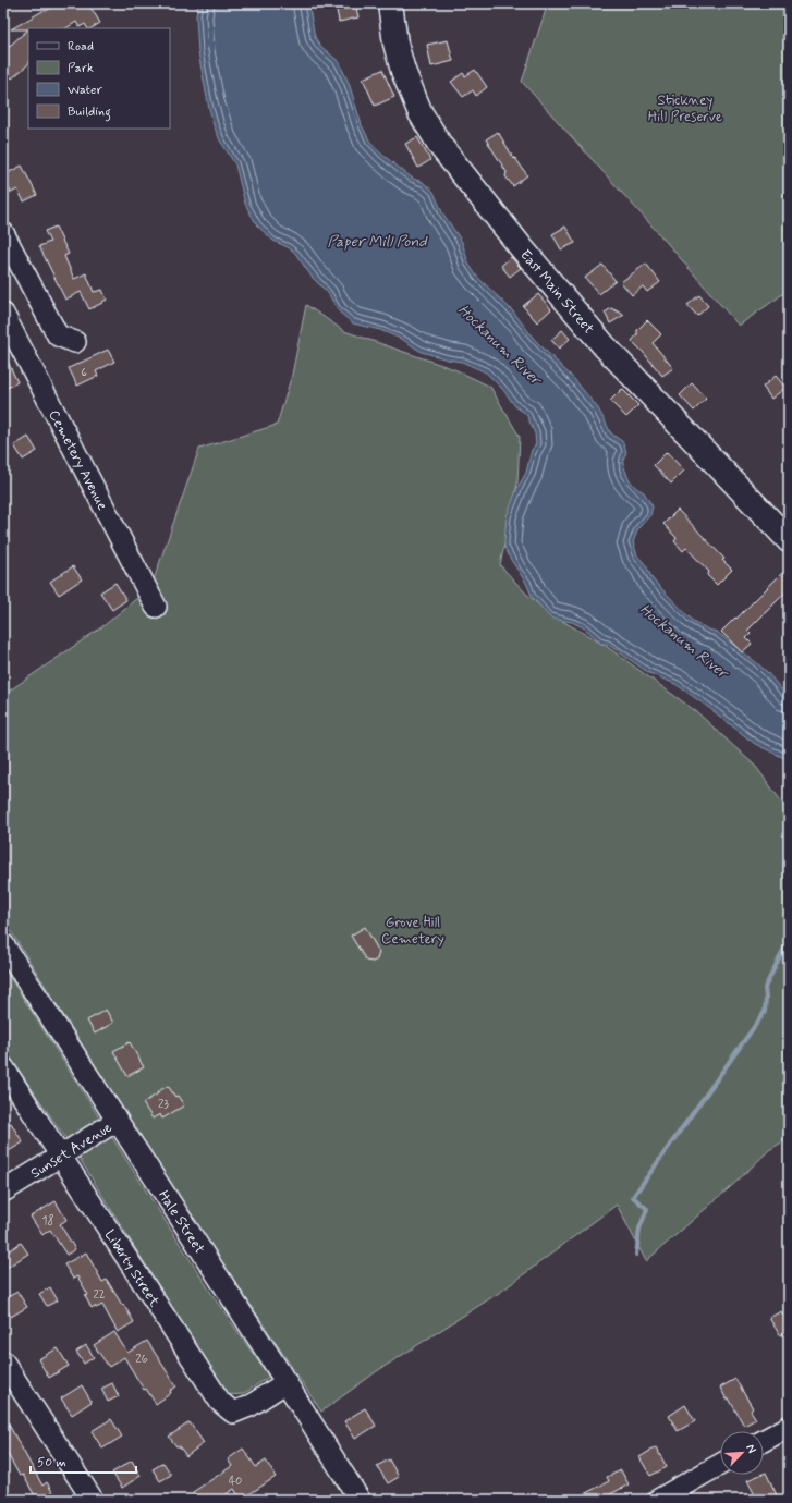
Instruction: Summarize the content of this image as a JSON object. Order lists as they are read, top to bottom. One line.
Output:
{"streets":{"main road":["East Main Street"],"street":["Cemetery Avenue","Sunset Avenue","Hale Street","Liberty Street"]},"crossings":[["Sunset Avenue","Hale Street"],["Sunset Avenue","Liberty Street"],["Hale Street","Liberty Street"]],"water":["Paper Mill Pond","Hockanum River"],"parks":["Stickney Hill Preserve","Grove Hill Cemetery"],"house_numbers":["6","23","18","22","26","40"],"legend":["Road","Park","Water","Building"],"scale_bar":"50 m","north":"top right"}
